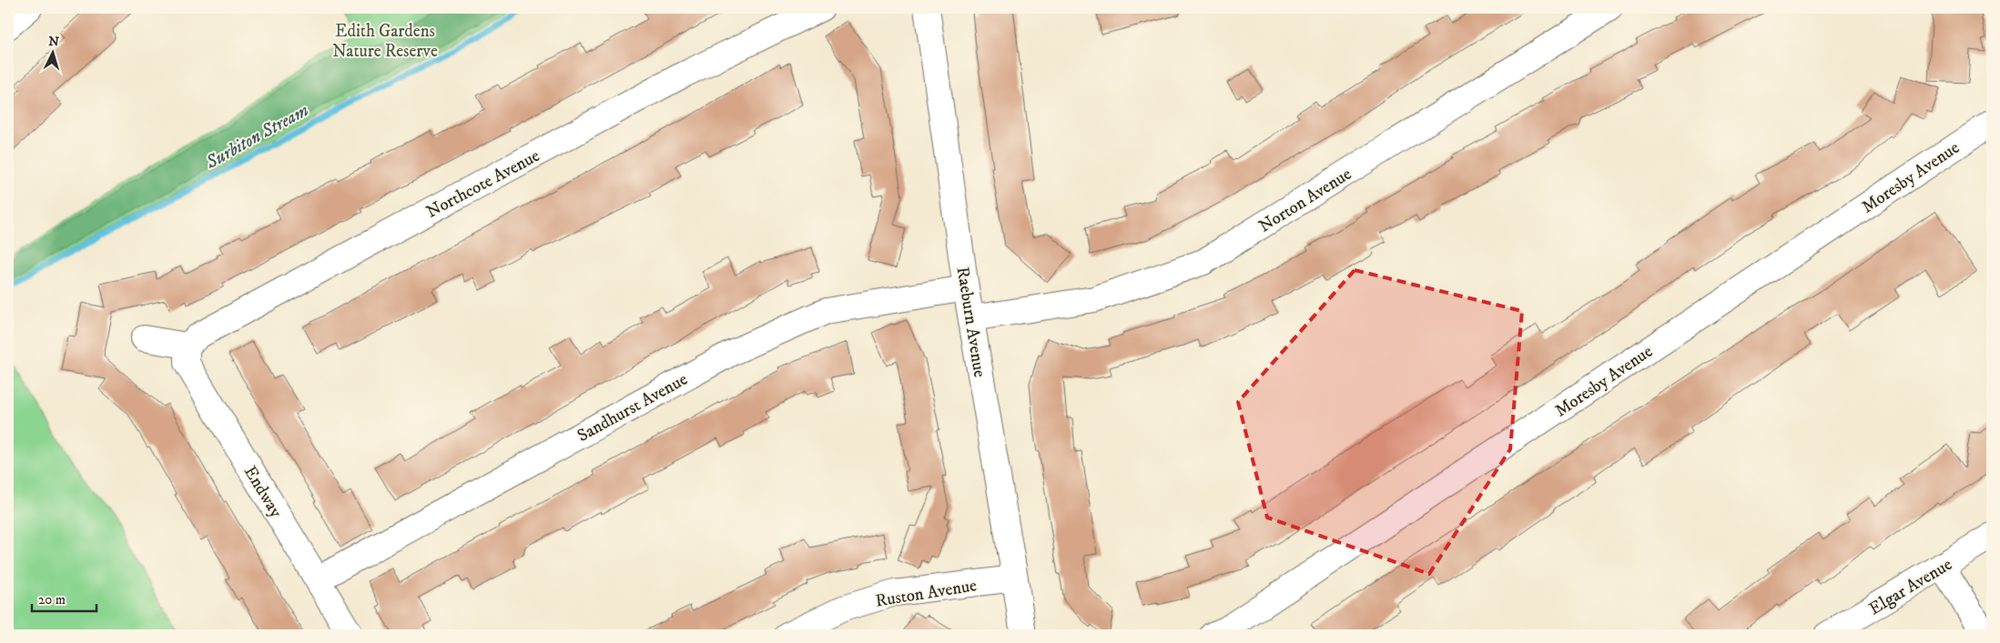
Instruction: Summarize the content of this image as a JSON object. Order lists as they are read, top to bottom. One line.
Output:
{"streets":{"street":["Moresby Avenue","Northcote Avenue","Norton Avenue","Raeburn Avenue","Sandhurst Avenue","Endway","Elgar Avenue","Ruston Avenue"]},"crossings":[["Northcote Avenue","Endway"],["Norton Avenue","Raeburn Avenue"],["Raeburn Avenue","Sandhurst Avenue"],["Raeburn Avenue","Ruston Avenue"],["Sandhurst Avenue","Endway"]],"water":["Surbiton Stream"],"parks":["Edith Gardens Nature Reserve"],"scale_bar":"20 m","north":"top"}
